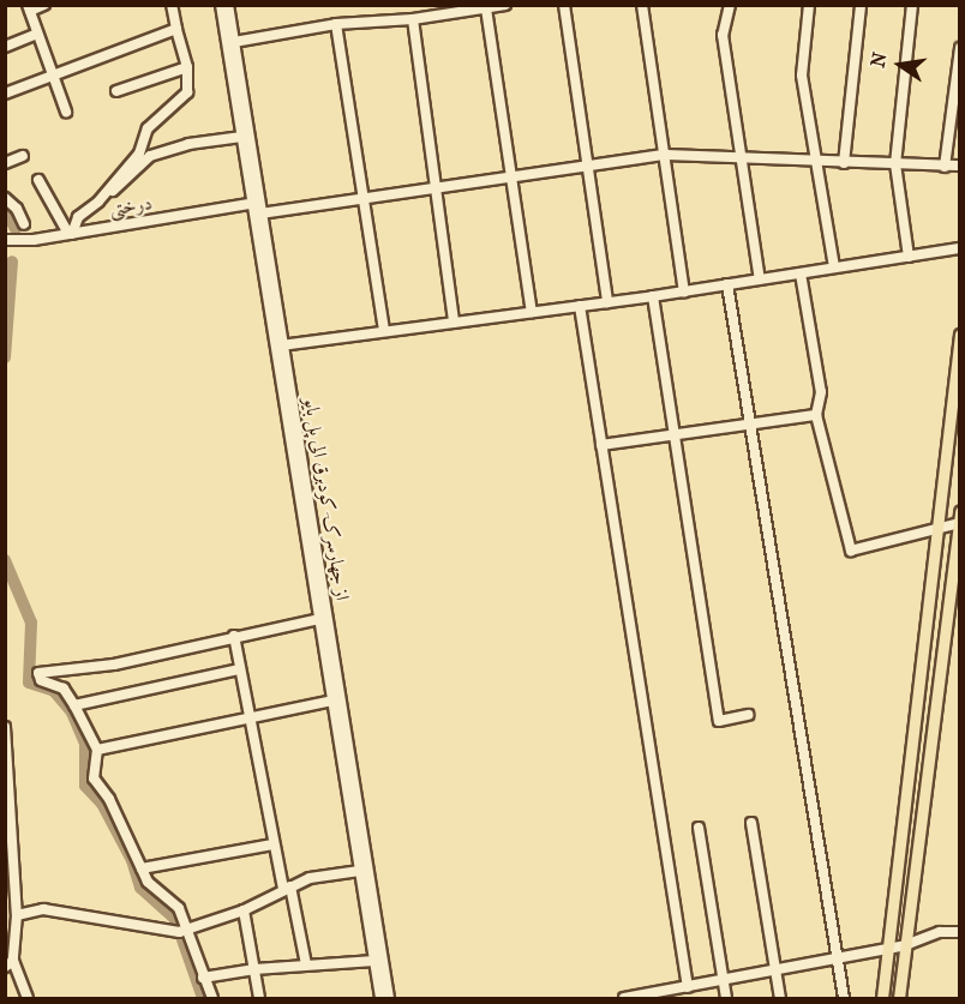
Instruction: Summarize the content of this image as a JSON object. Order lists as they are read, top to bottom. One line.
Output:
{"streets":{"street":["درختی","از جهارسرک-کودبرق الی پل بایو"]},"crossings":[["درختی","از جهارسرک-کودبرق الی پل بایو"]],"north":"left"}
